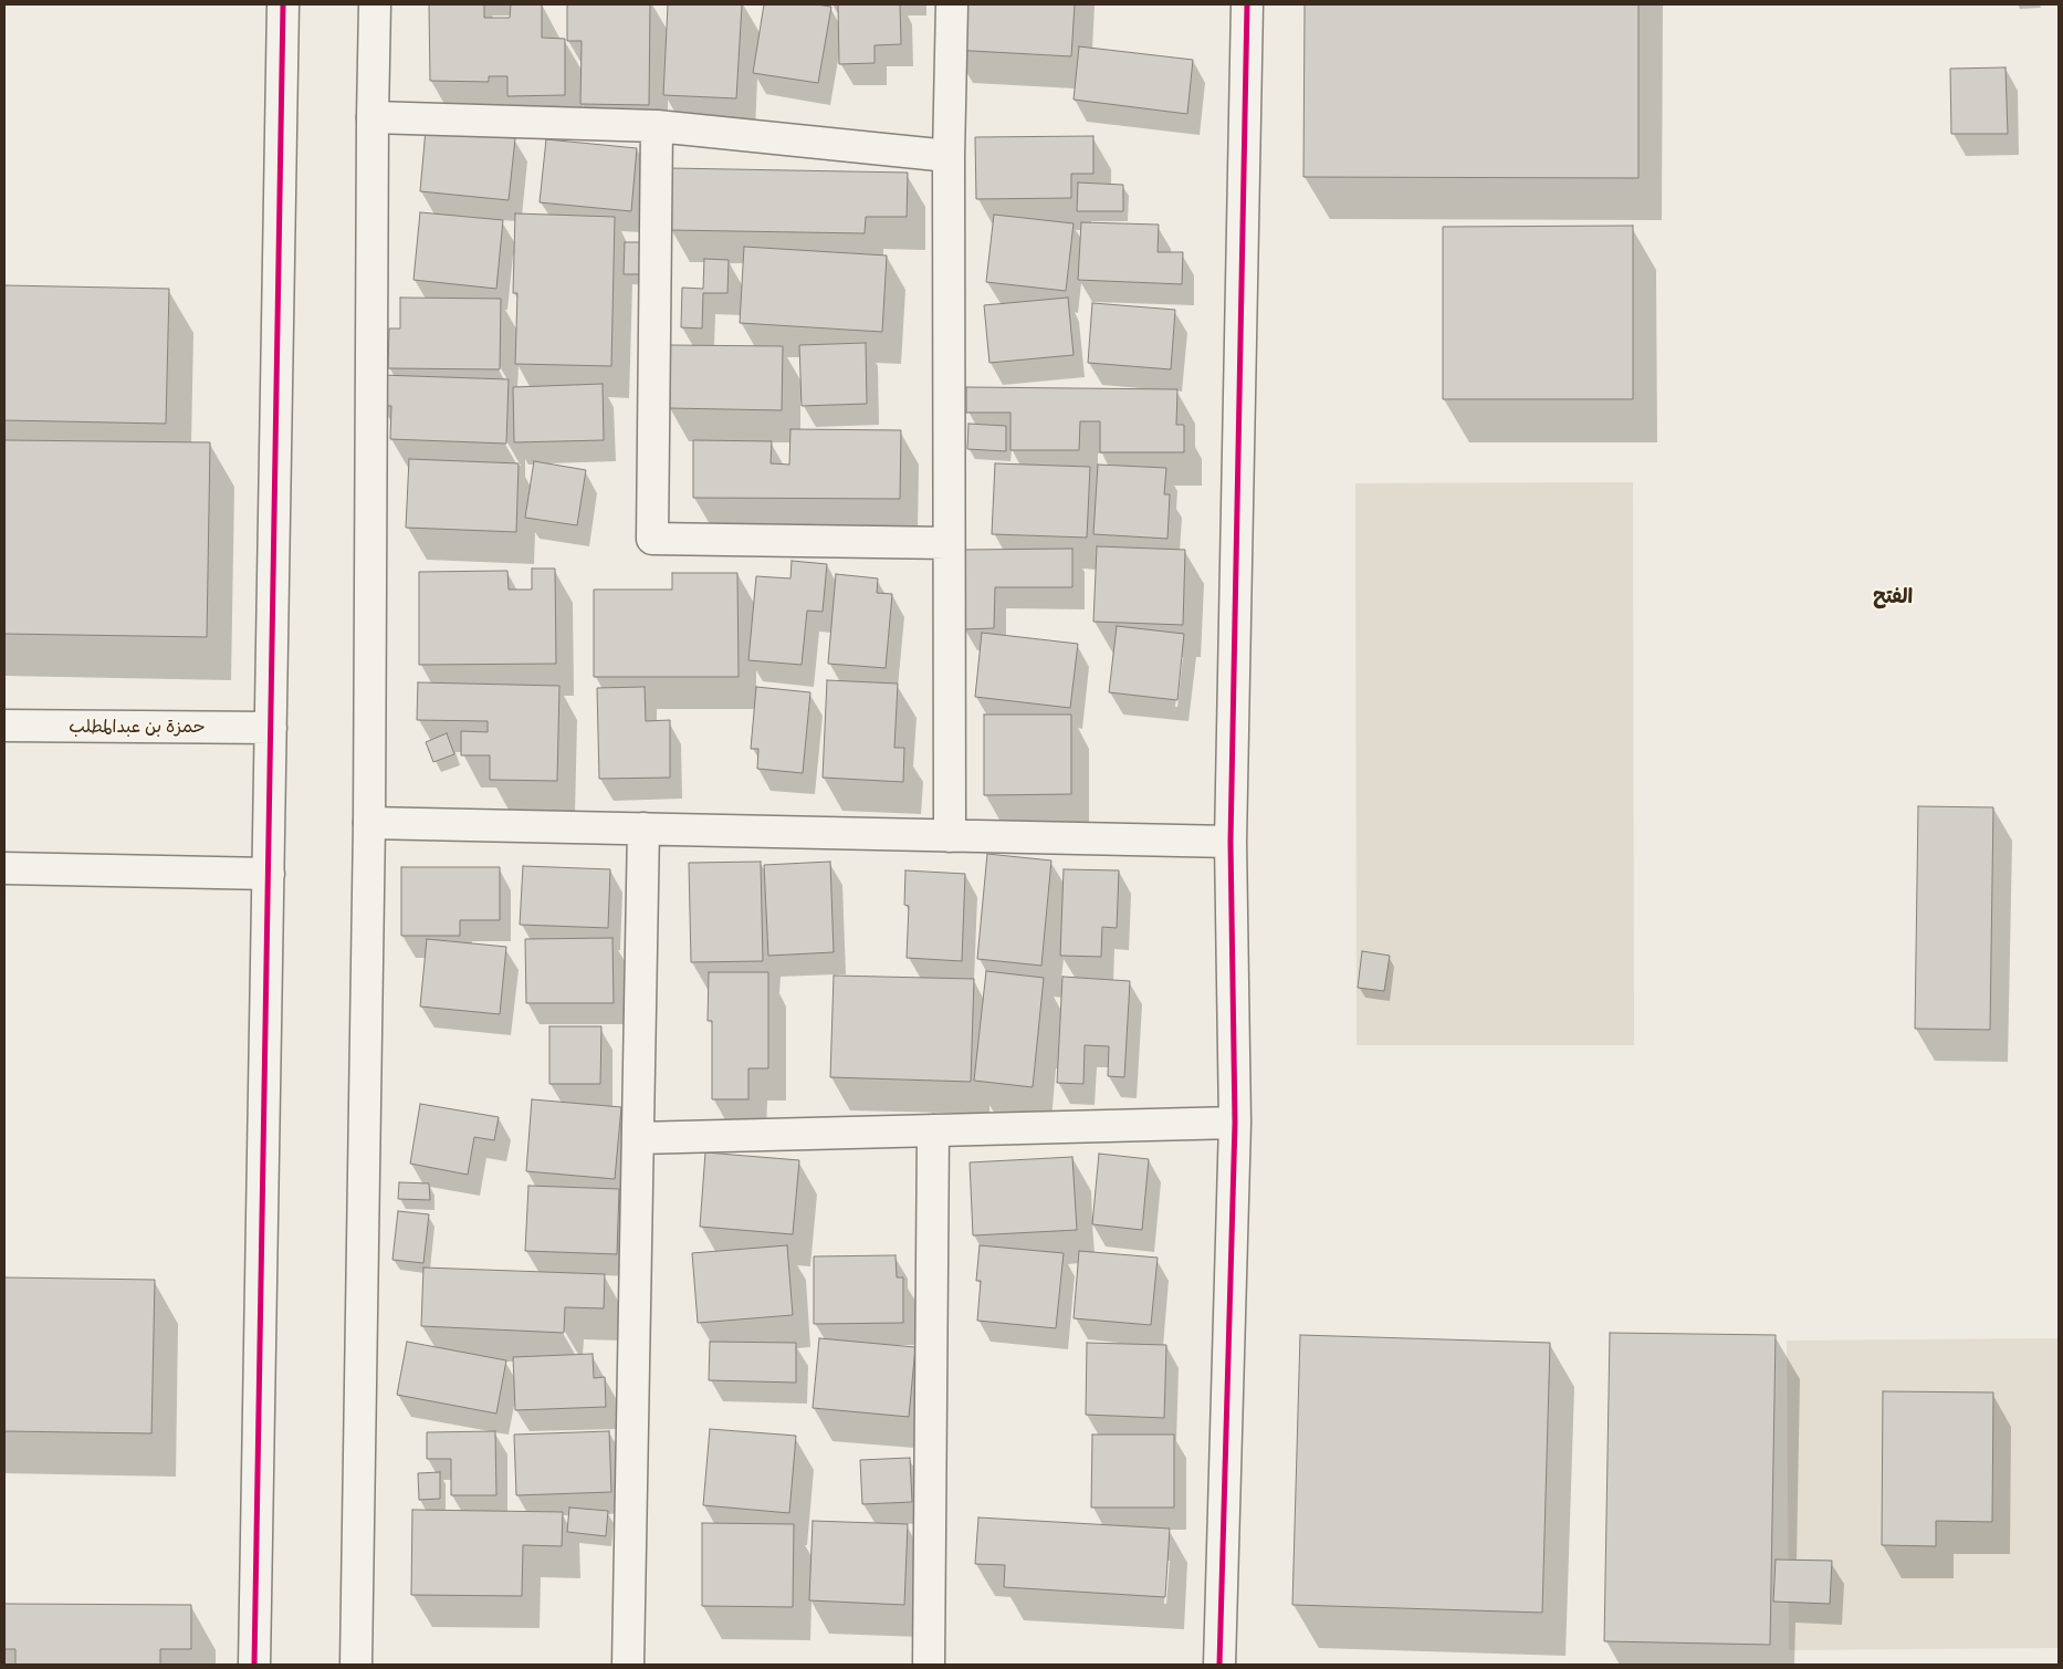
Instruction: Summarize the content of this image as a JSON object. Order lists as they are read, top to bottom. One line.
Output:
{"streets":{"street":["حمزة بن عبدالمطلب"]},"districts":["الفتح"]}
